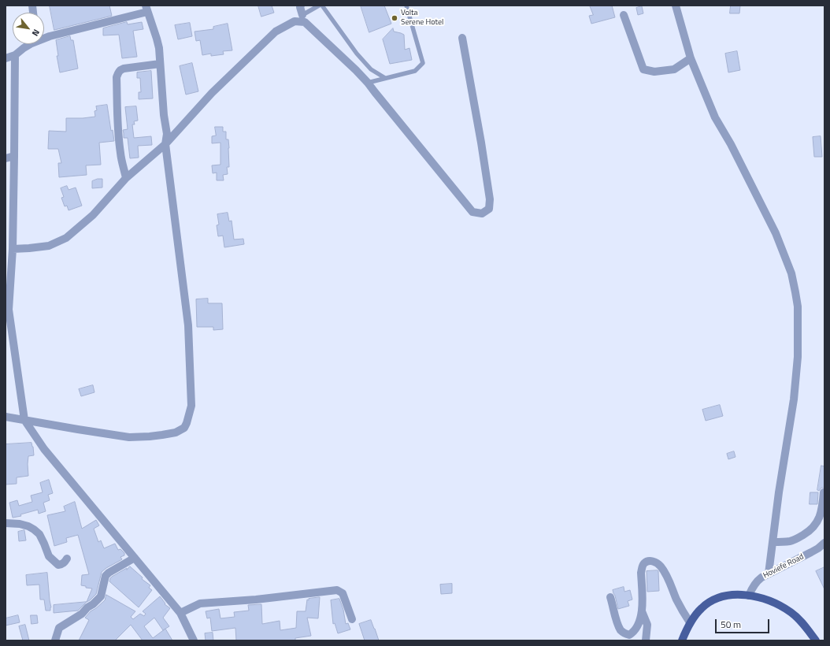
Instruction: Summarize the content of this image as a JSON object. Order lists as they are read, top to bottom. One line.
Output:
{"streets":{"street":["Hoviefe Road"]},"places":["Volta Serene Hotel"],"scale_bar":"50 m","north":"bottom right"}
